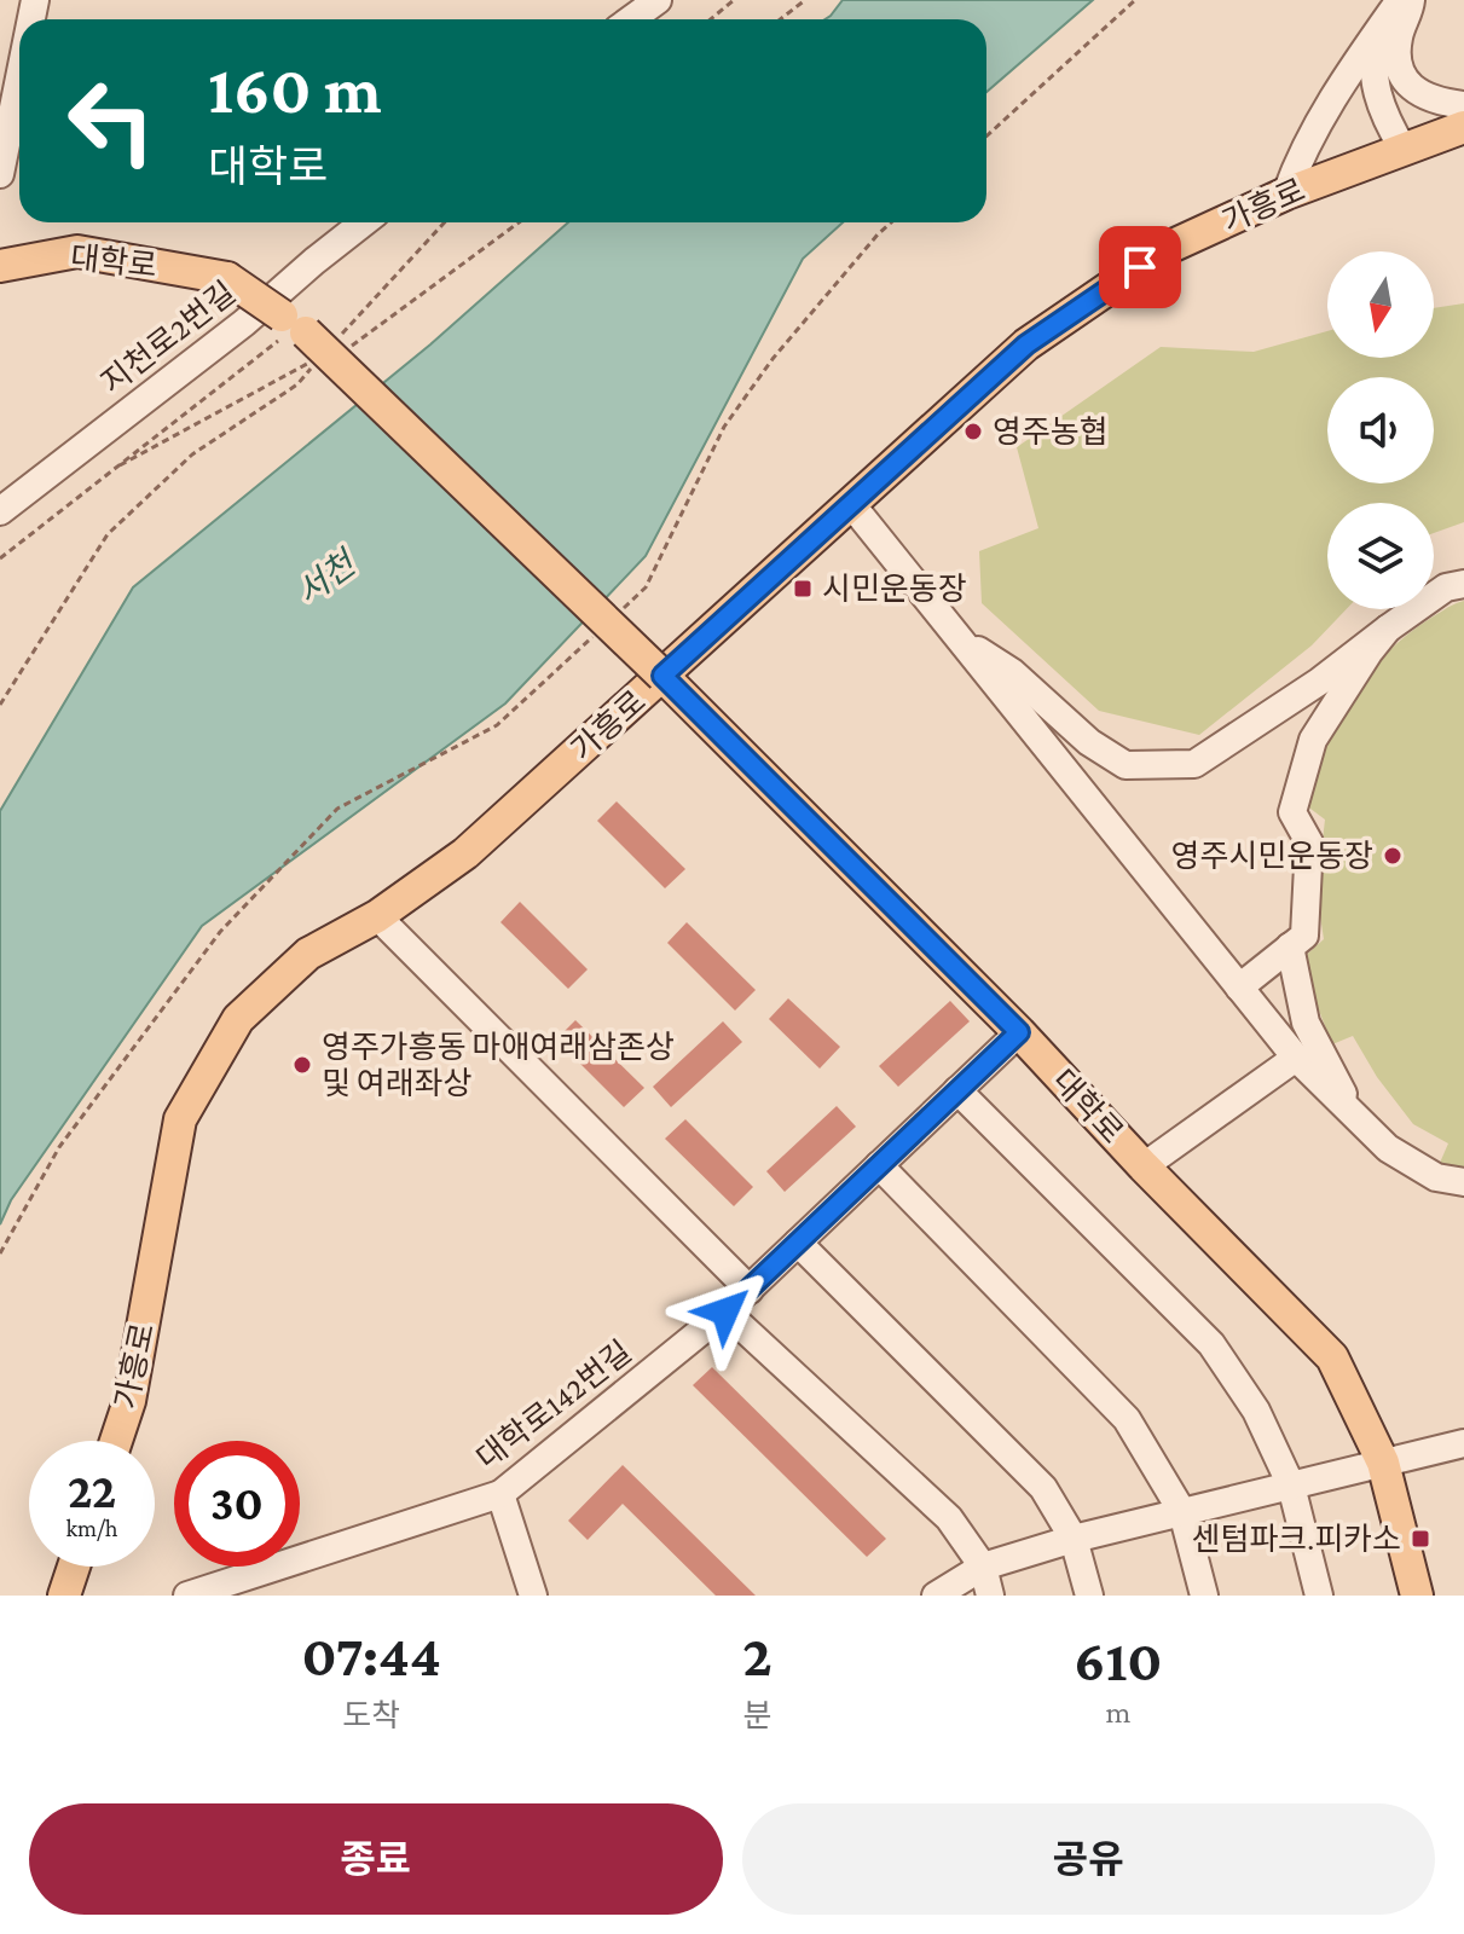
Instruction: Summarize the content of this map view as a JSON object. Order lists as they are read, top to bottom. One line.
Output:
{"streets":{"main road":["가흥로","대학로"],"street":["지천로2번길","대학로142번길"]},"crossings":[["가흥로","대학로"],["대학로","대학로142번길"]],"water":["서천"],"places":{"other":["영주농협","영주시민운동장","영주가흥동 마애여래삼존상 및 여래좌상"],"transit":["시민운동장","센텀파크.피카소"]},"north":"bottom","page":{"turn":["160 m","대학로"],"speed":"22 km/h","limit":"30","eta":["07:44","도착","2","분","610","m"],"buttons":["종료","공유"]}}
